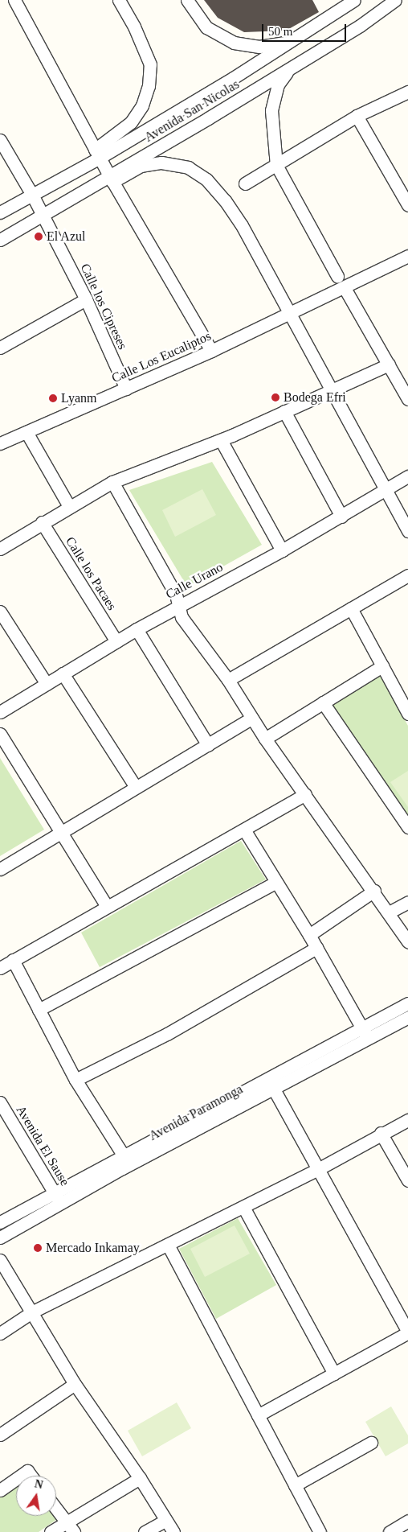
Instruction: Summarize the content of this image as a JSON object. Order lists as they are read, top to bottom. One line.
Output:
{"streets":{"street":["Avenida San Nicolas","Calle los Cipreses","Calle Los Eucaliptos","Calle los Pacaes","Calle Urano","Avenida Paramonga","Avenida El Sause"]},"crossings":[["Avenida San Nicolas","Calle los Cipreses"],["Calle los Cipreses","Calle Los Eucaliptos"],["Calle los Pacaes","Calle Urano"],["Avenida Paramonga","Avenida El Sause"]],"places":["El Azul","Bodega Efri","Lyanm","Mercado Inkamay"],"scale_bar":"50 m","north":"top"}
